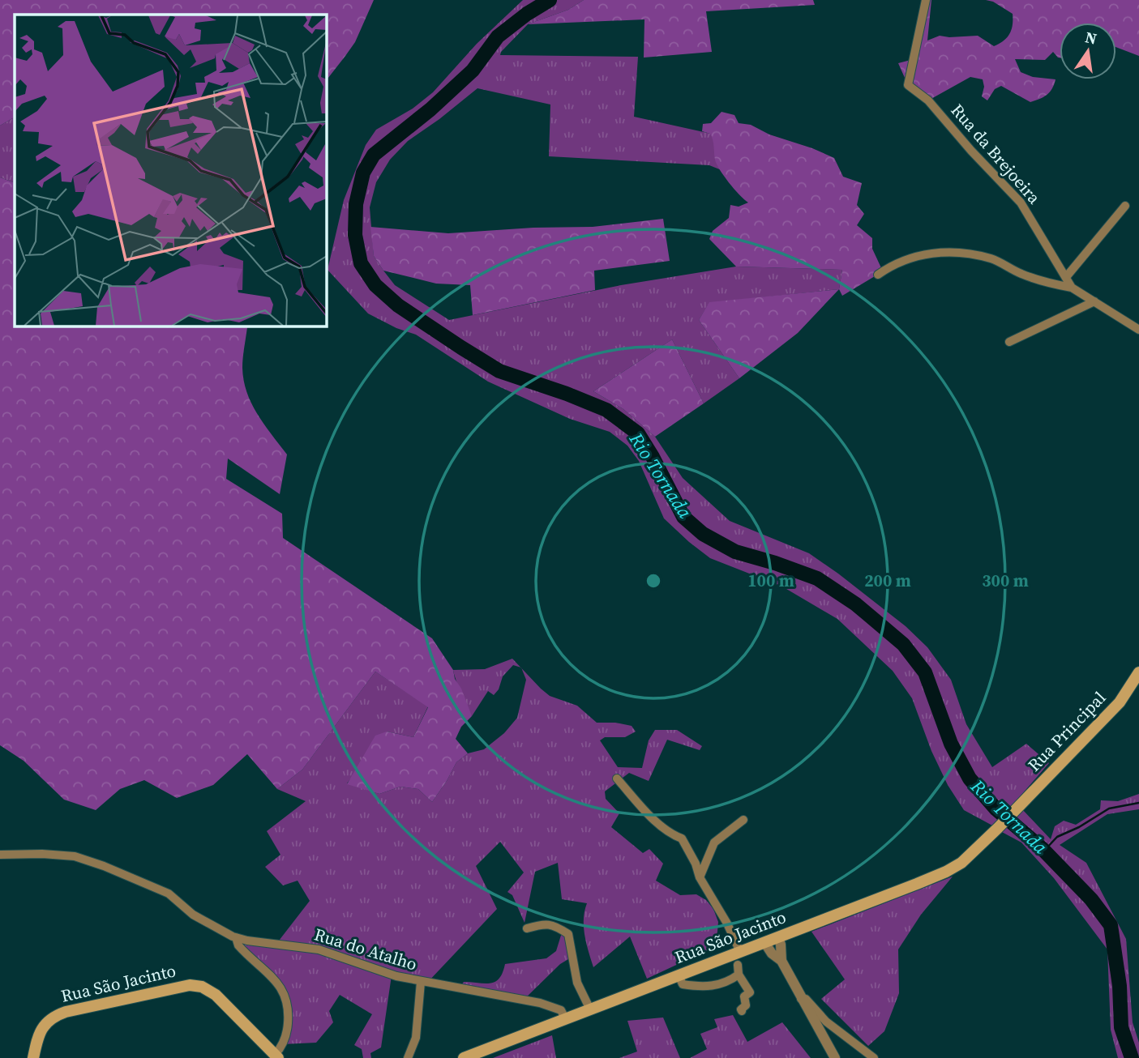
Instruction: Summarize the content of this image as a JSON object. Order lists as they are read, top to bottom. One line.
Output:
{"streets":{"main road":["Rua Principal","Rua São Jacinto"],"street":["Rua da Brejoeira","Rua do Atalho"]},"crossings":[["Rua Principal","Rua São Jacinto"],["Rua São Jacinto","Rua do Atalho"]],"water":["Rio Tornada"],"north":"top","rings":["100 m","200 m","300 m"]}
